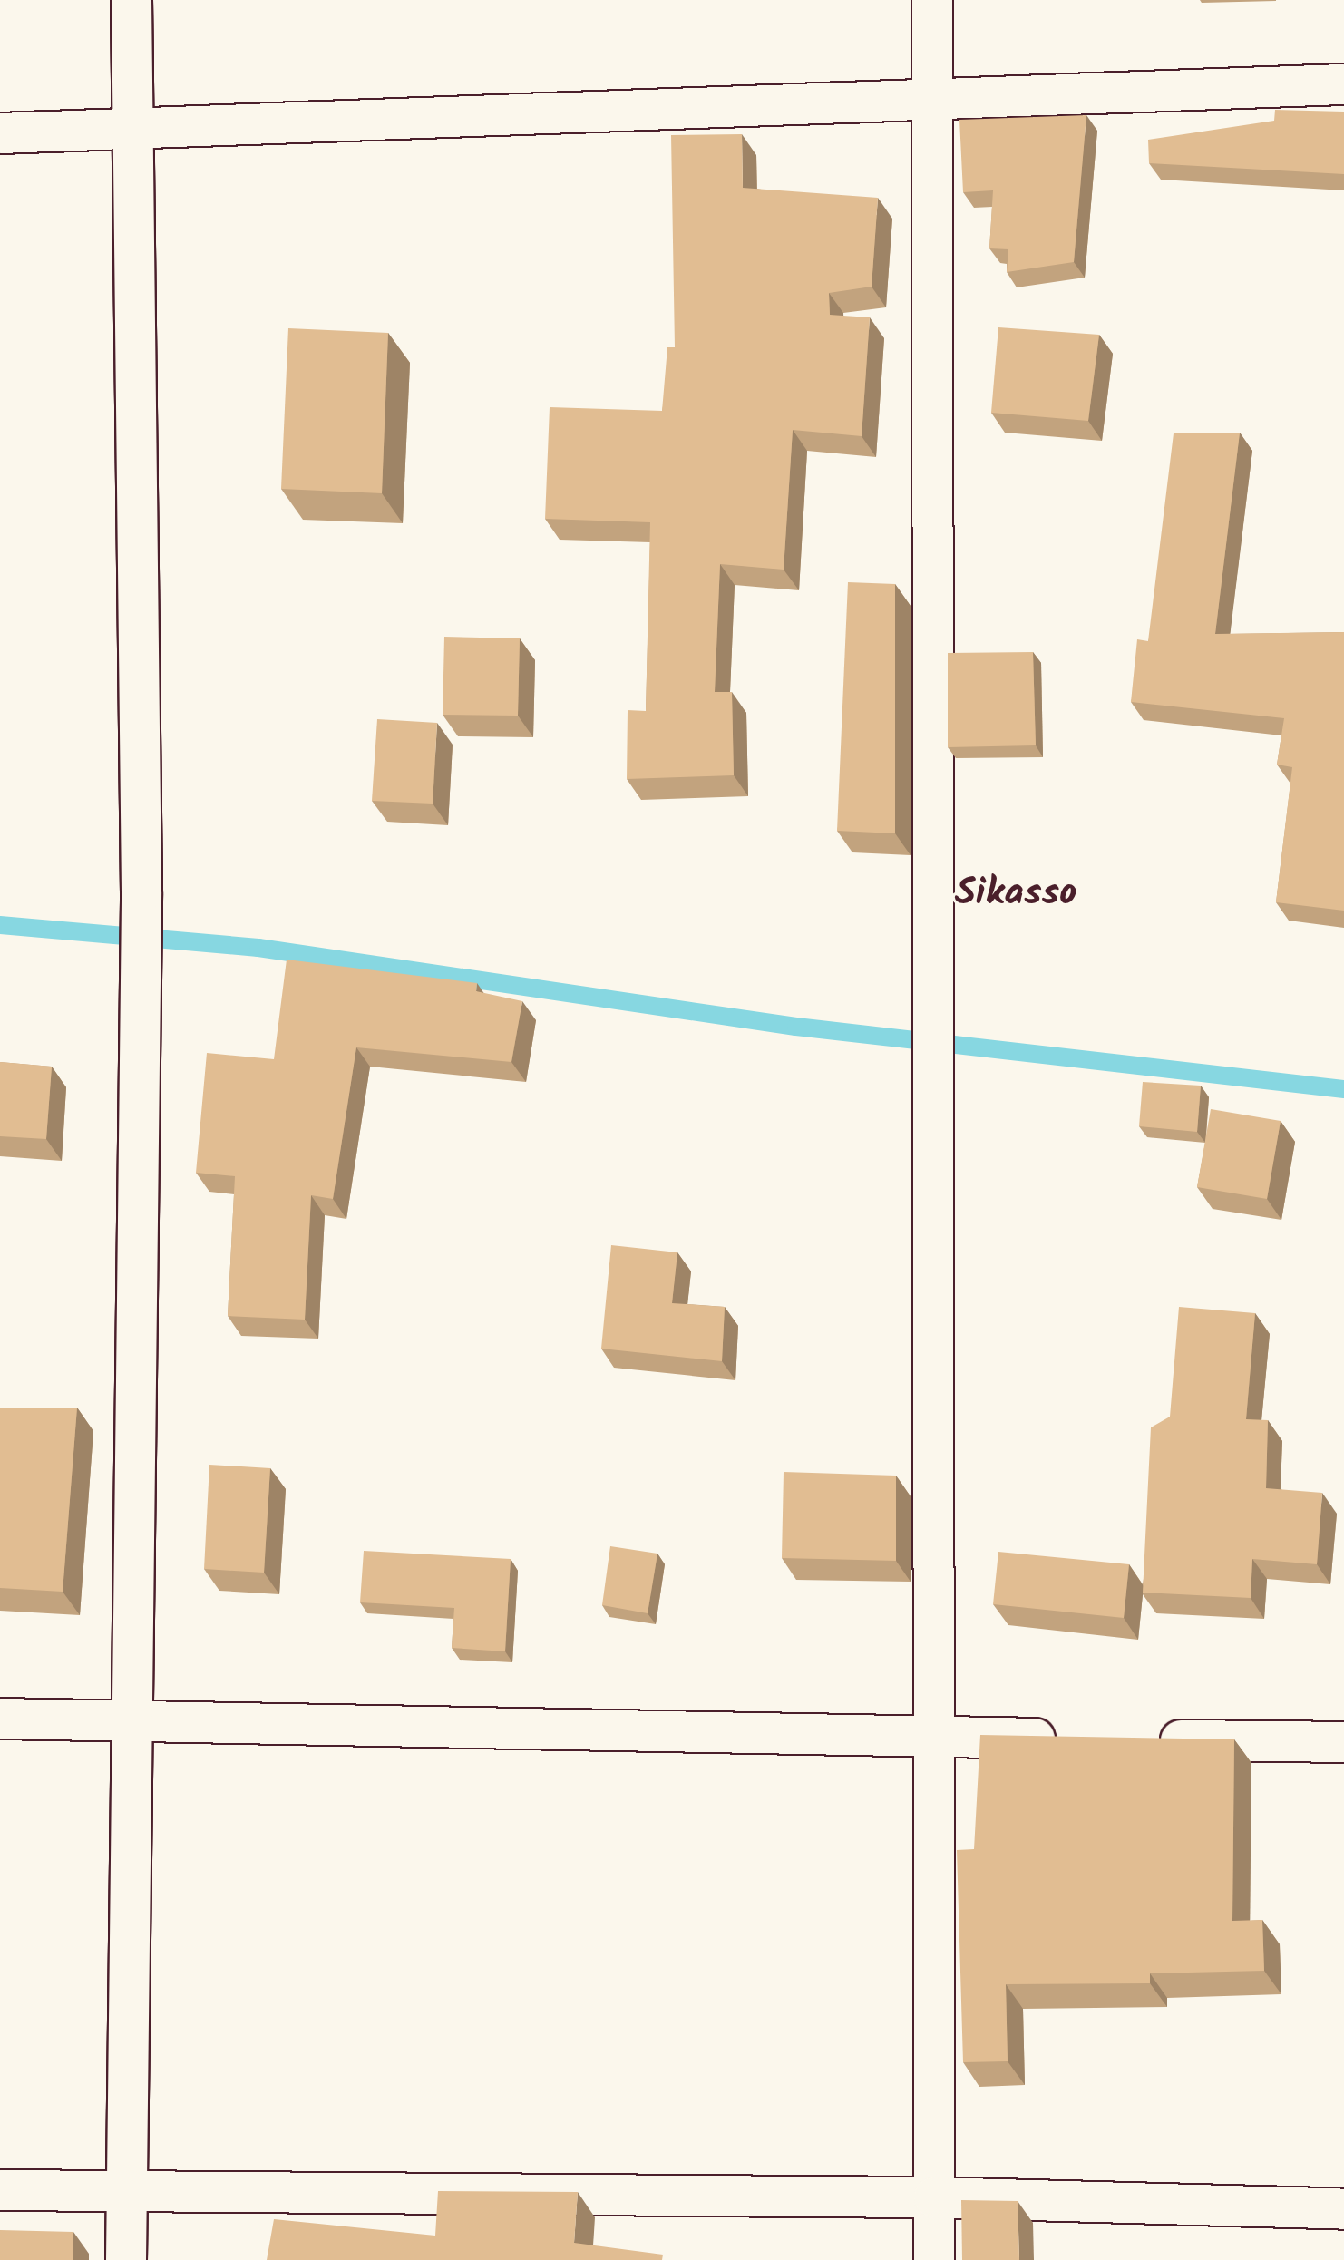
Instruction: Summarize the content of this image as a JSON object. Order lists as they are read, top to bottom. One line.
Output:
{"districts":["Sikasso"]}
